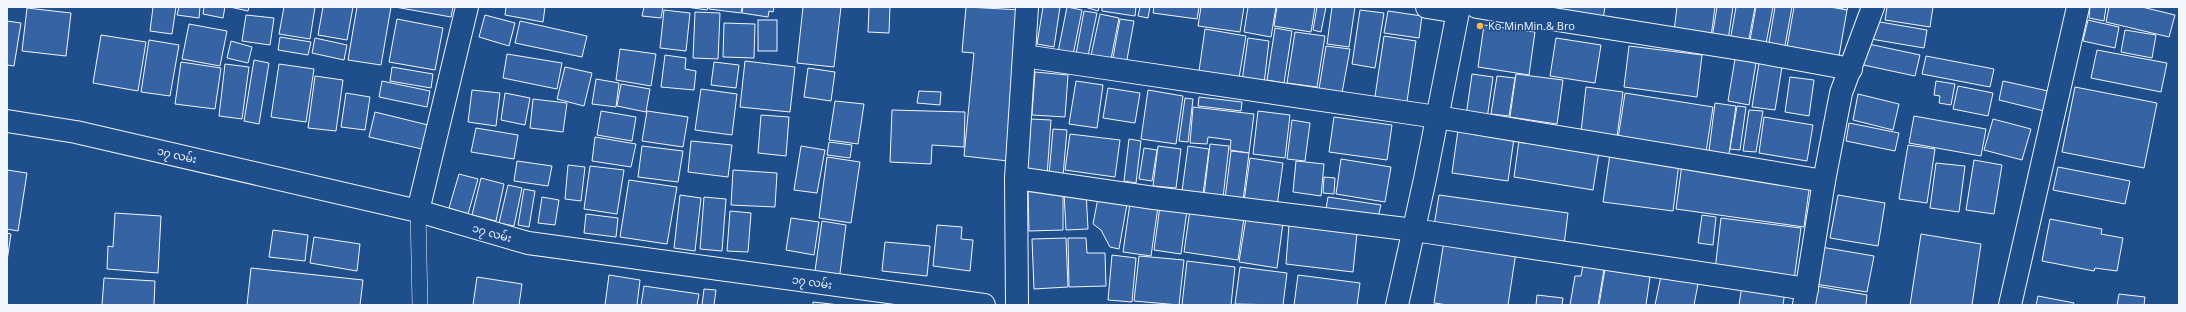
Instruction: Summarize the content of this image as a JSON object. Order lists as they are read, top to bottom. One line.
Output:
{"streets":{"street":["၁၇ လမ်း"]},"places":["Ko MinMin & Bro"]}
